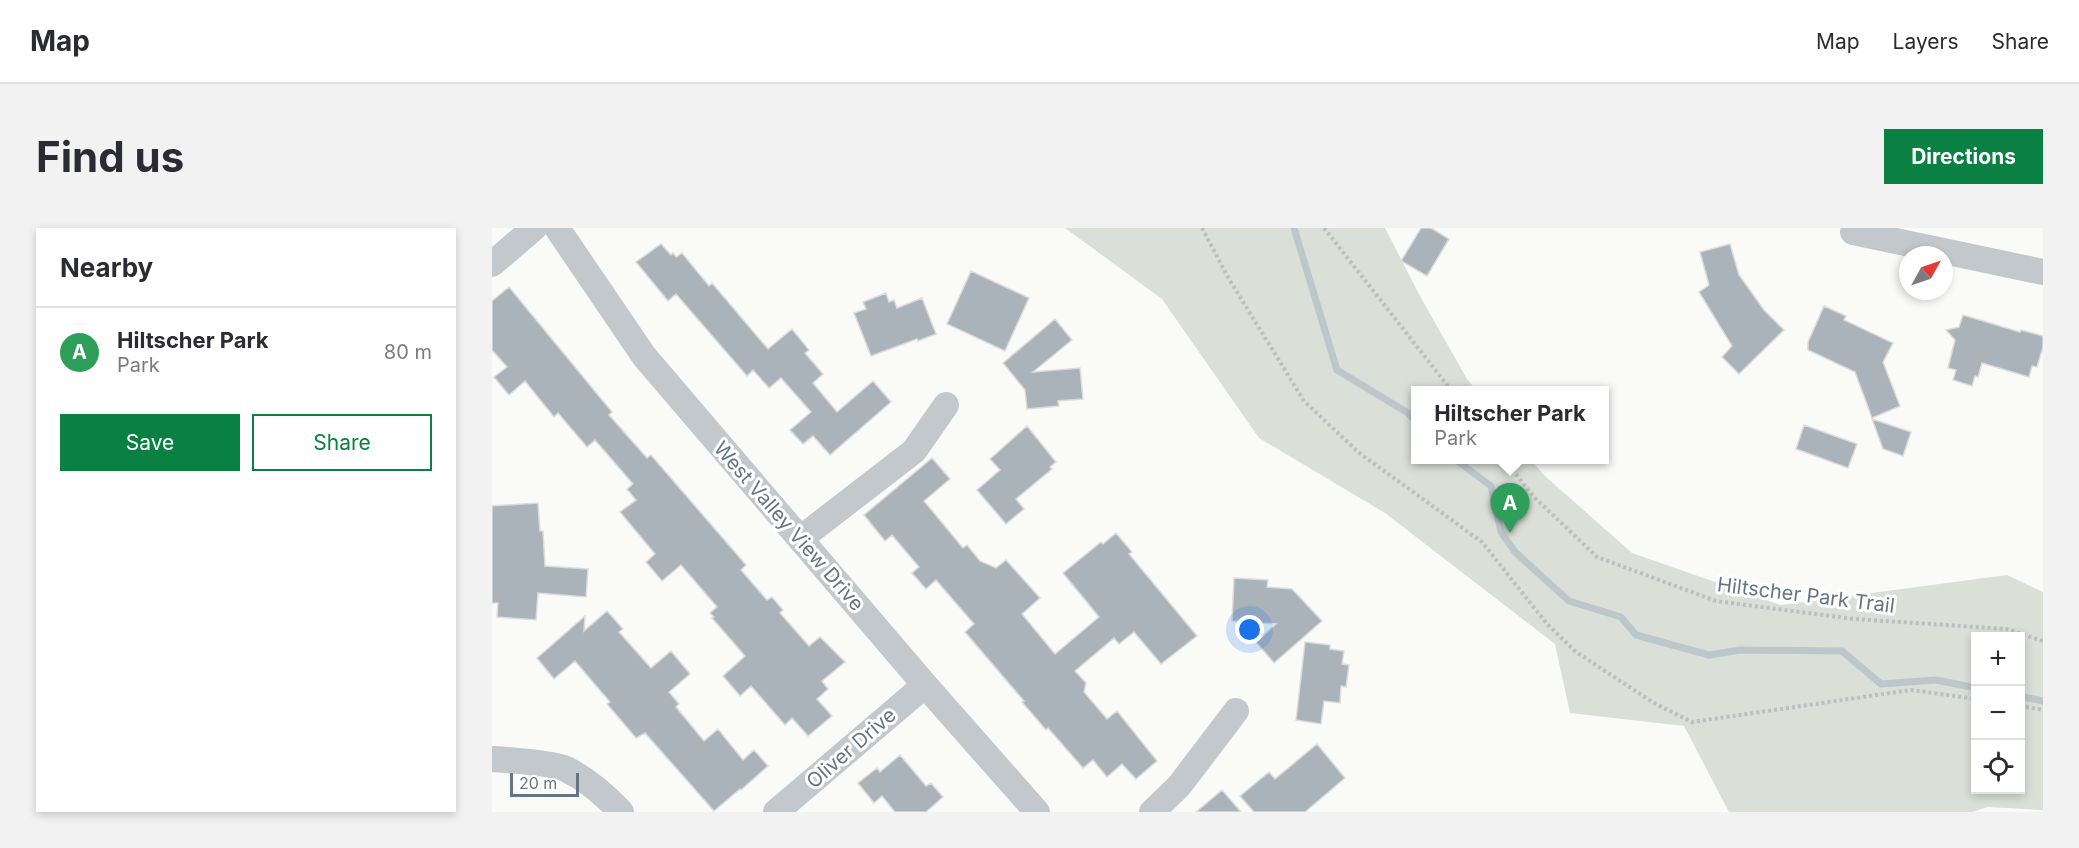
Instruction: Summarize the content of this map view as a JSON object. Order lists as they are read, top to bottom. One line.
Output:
{"streets":{"street":["West Valley View Drive","Oliver Drive"],"path":["Hiltscher Park Trail"]},"crossings":[["West Valley View Drive","Oliver Drive"]],"scale_bar":"20 m","north":"top right","page":{"header":"Map","nav":["Map","Layers","Share"],"buttons":["Directions",["Save","Share"]],"title":"Find us","heading":"Nearby","list":[{"mark":"A","name":"Hiltscher Park","note":"Park","value":"80 m"}],"popup":["Hiltscher Park","Park"],"pins":"A","map_buttons":["+","−"],"scale":"20 m"}}
